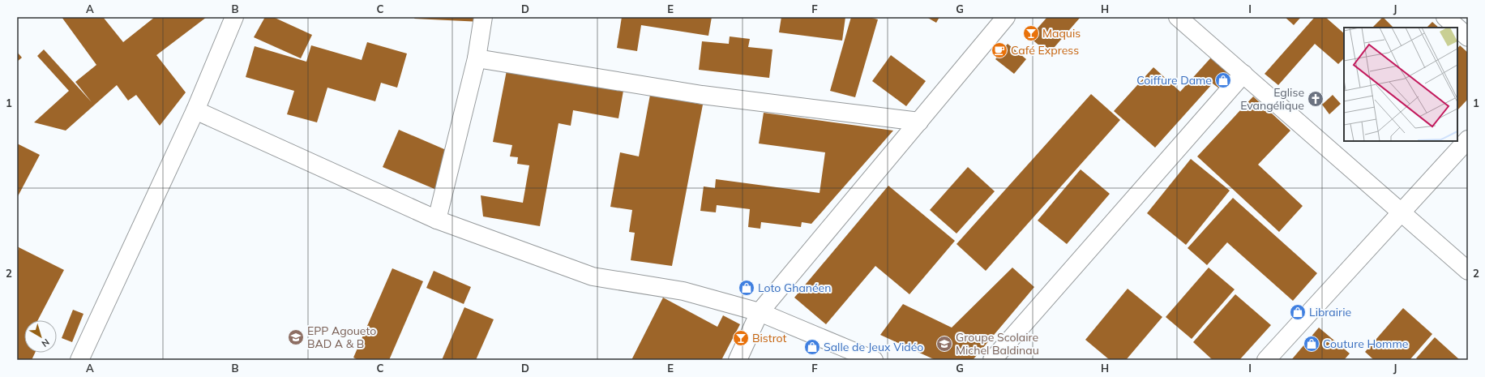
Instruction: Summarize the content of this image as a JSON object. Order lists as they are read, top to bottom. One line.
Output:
{"places":{"bar":["Maquis","Bistrot"],"cafe":["Café Express"],"shop":["Coiffure Dame","Loto Ghanéen","Librairie","Couture Homme","Salle de Jeux Vidéo"],"church":["Eglise Evangélique"],"school or university":["EPP Agoueto BAD A & B","Groupe Scolaire Michel Baldinau"]},"north":"bottom right","grid":{"columns":["A","B","C","D","E","F","G","H","I","J"],"rows":["1","2"]}}
